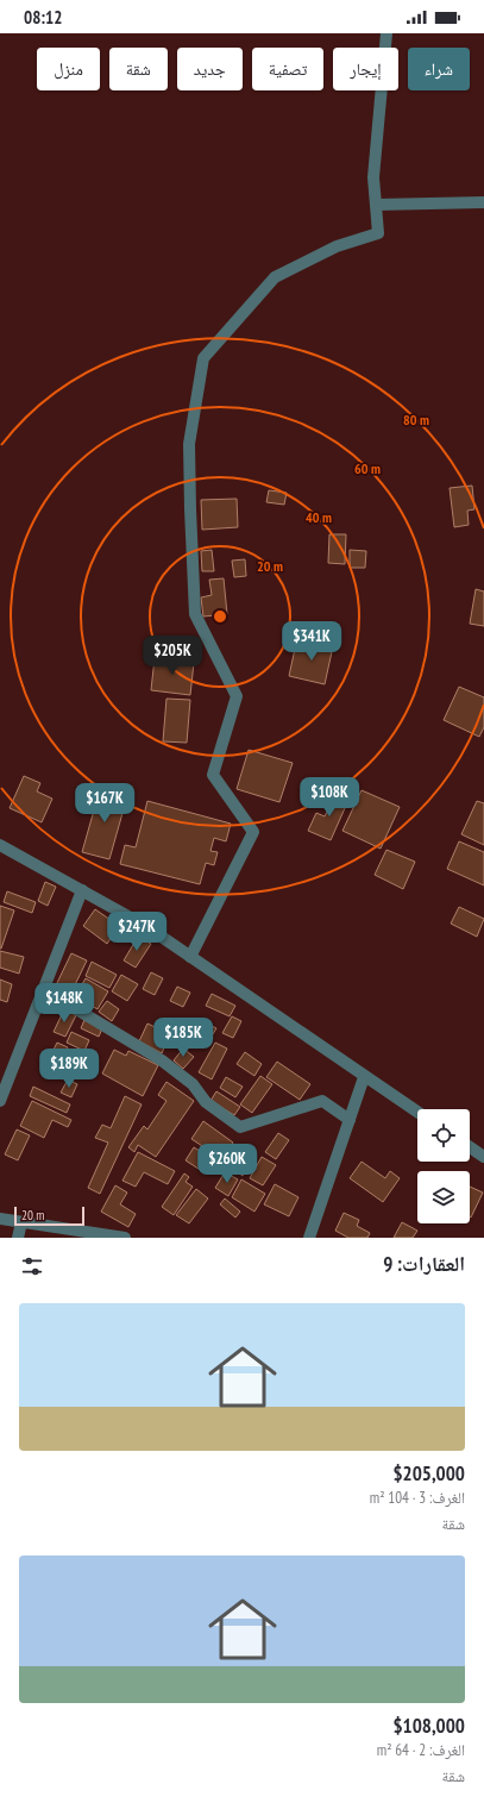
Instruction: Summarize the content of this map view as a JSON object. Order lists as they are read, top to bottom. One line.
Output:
{"scale_bar":"20 m","page":{"status":"08:12","chip":["شراء","إيجار","تصفية","جديد","شقة","منزل"],"price":["$341K","$205K","$108K","$167K","$247K","$148K","$185K","$189K","$260K"],"scale":"20 m","heading":"العقارات: 9","list":[{"name":"$205,000","note":"الغرف: 3 · 104 m² · شقة"},{"name":"$108,000","note":"الغرف: 2 · 64 m² · شقة"}]},"rings":["80 m","60 m","40 m","20 m"]}
